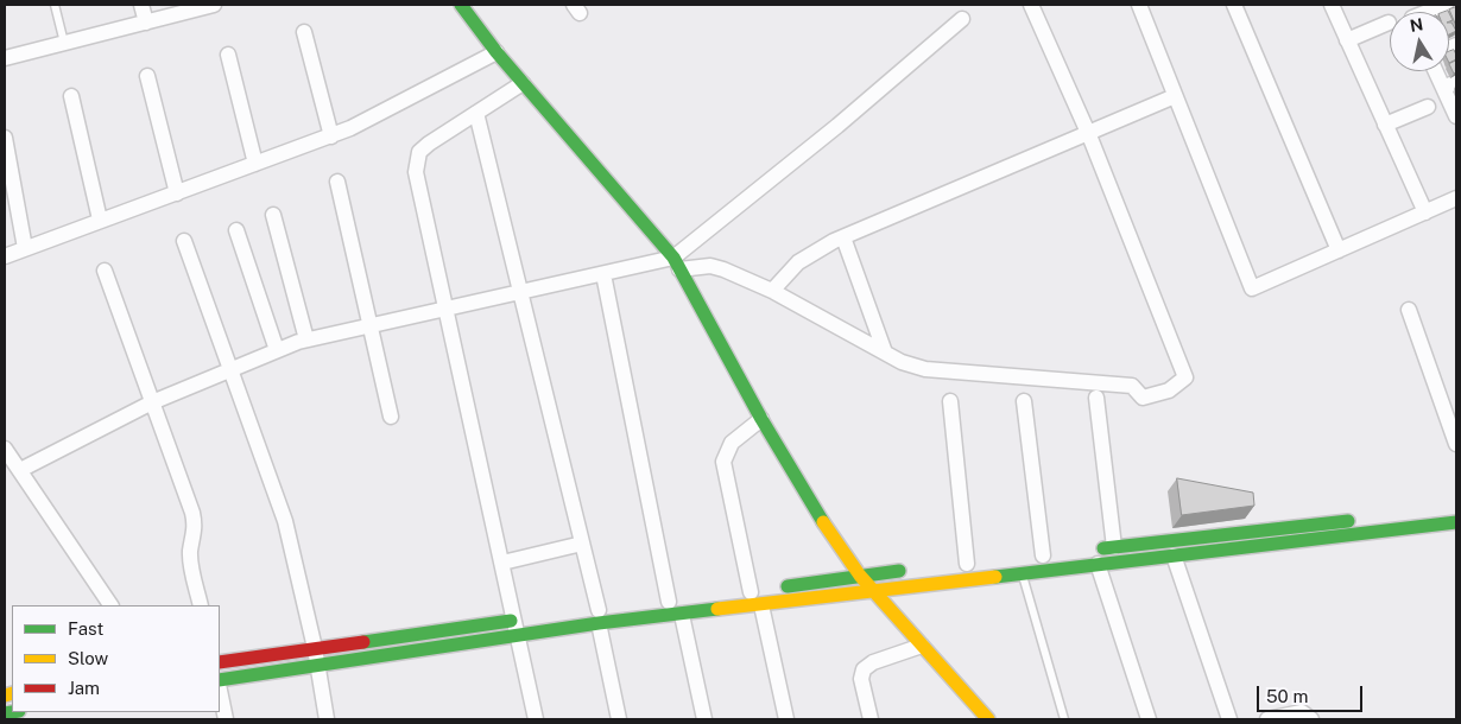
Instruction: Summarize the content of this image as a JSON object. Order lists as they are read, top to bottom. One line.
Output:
{"legend":["Fast","Slow","Jam"],"scale_bar":"50 m","north":"top"}
